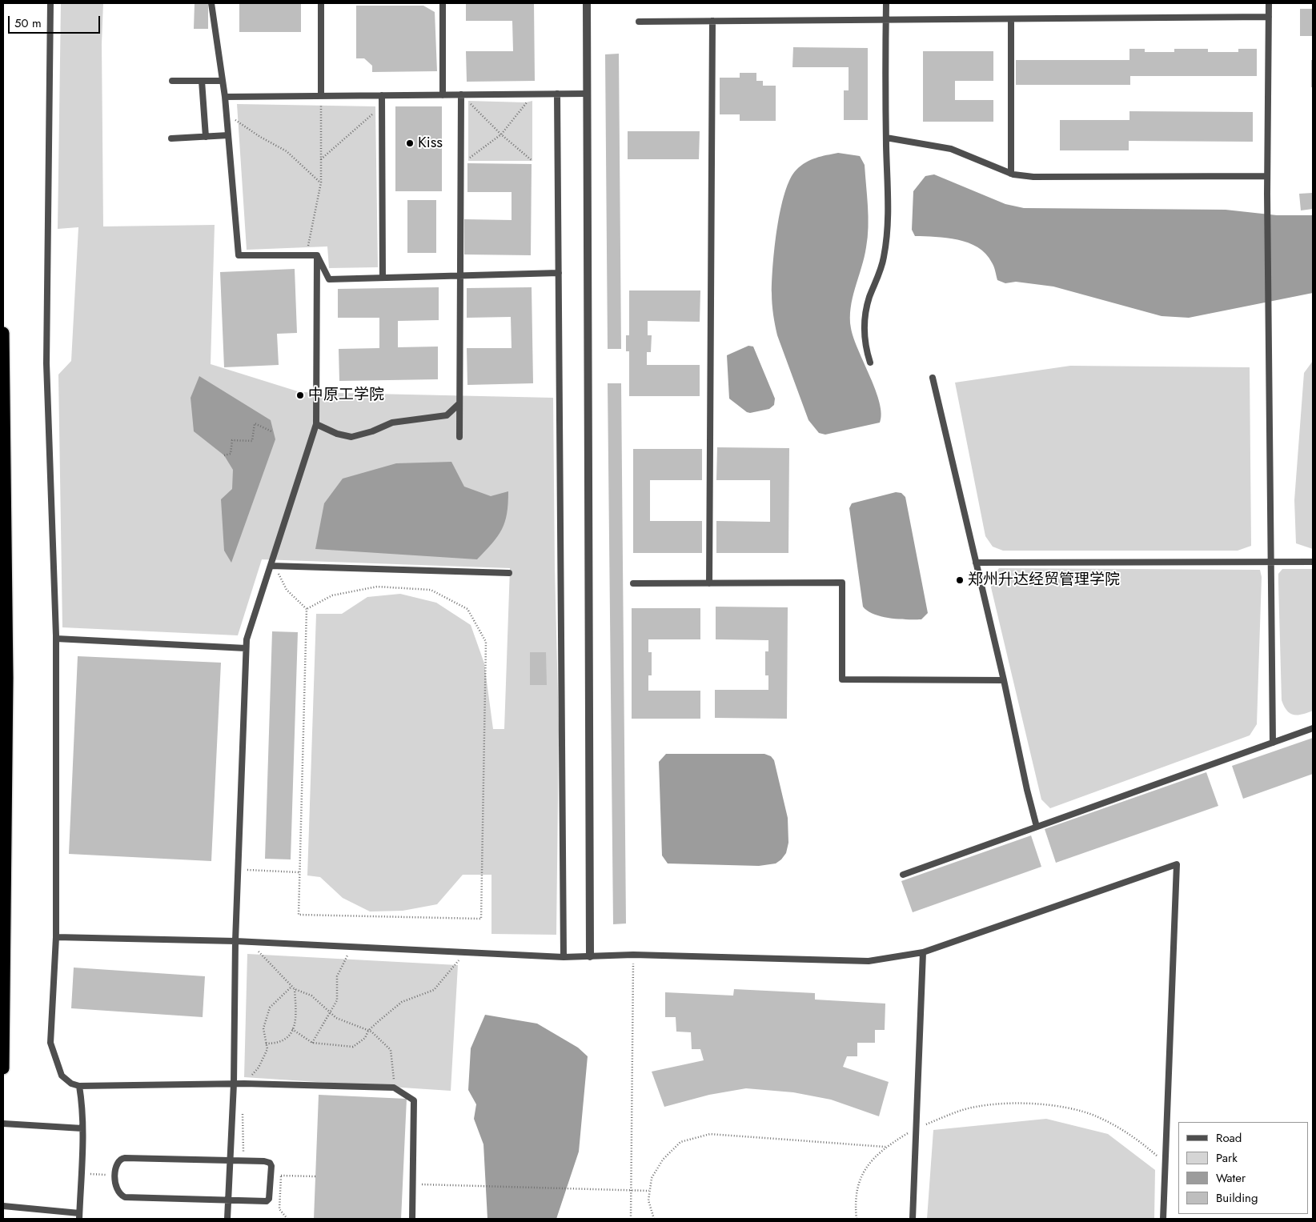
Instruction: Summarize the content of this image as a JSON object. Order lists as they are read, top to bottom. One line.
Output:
{"places":["Kiss","中原工学院","郑州升达经贸管理学院"],"legend":["Road","Park","Water","Building"],"scale_bar":"50 m"}
